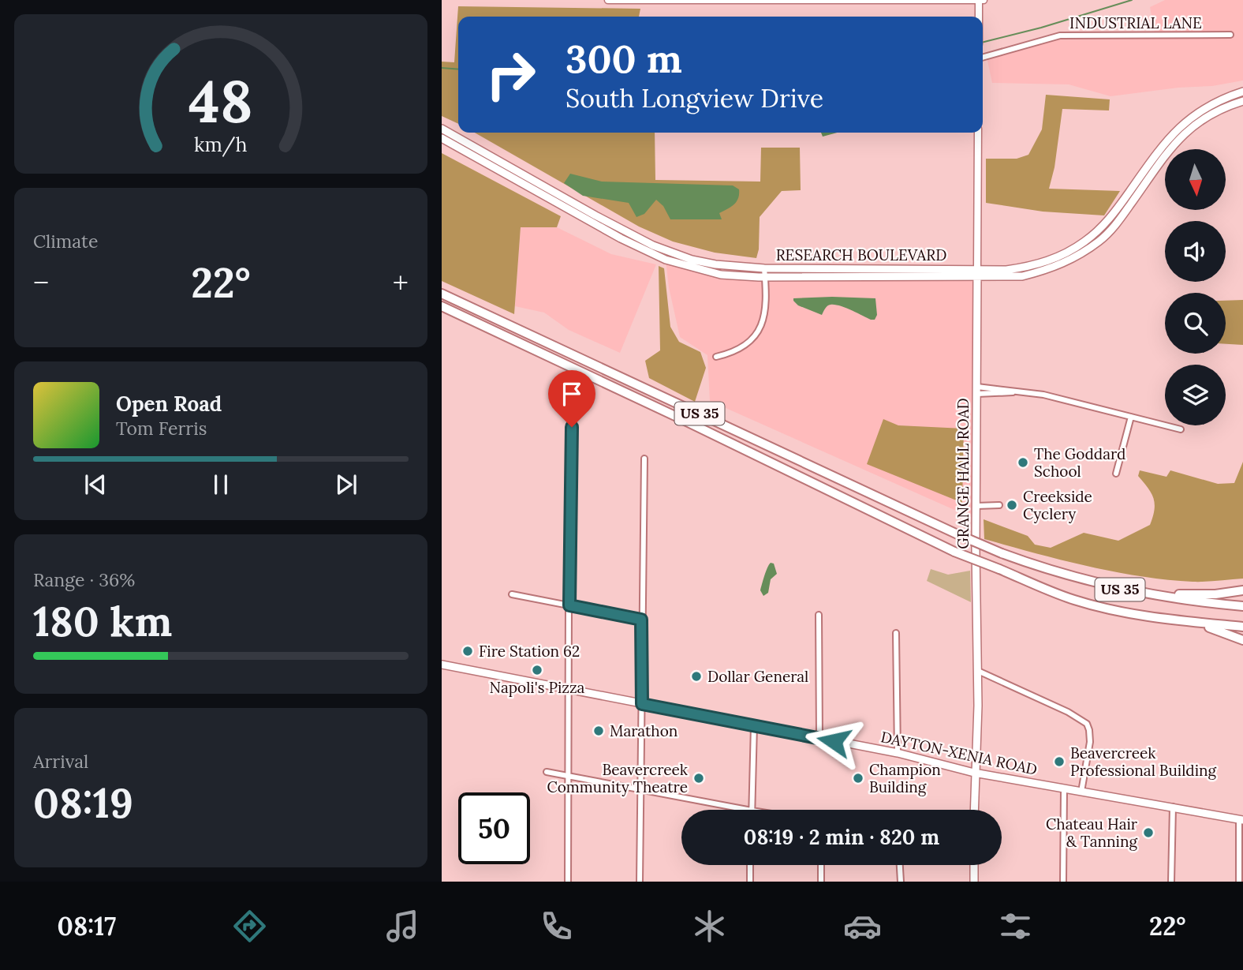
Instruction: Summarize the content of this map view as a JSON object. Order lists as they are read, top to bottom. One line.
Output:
{"streets":{"highway":["US 35"],"main road":["RESEARCH BOULEVARD","GRANGE HALL ROAD","DAYTON-XENIA ROAD"],"street":["INDUSTRIAL LANE"]},"crossings":[["RESEARCH BOULEVARD","GRANGE HALL ROAD"],["GRANGE HALL ROAD","DAYTON-XENIA ROAD"]],"places":["The Goddard School","Creekside Cyclery","Fire Station 62","Napoli's Pizza","Dollar General","Marathon","Beavercreek Professional Building","Beavercreek Community Theatre","Champion Building","Chateau Hair & Tanning"],"north":"bottom","page":{"turn":["300 m","South Longview Drive"],"tile":["Climate",["Range · 36%","180 km"],["Arrival","08:19"]],"heat":["−","22°","+"],"song":["Open Road","Tom Ferris"],"limit":"50","trip":"08:19 · 2 min · 820 m","tabs":["08:17","22°"],"gauge":["48","km/h"]}}
